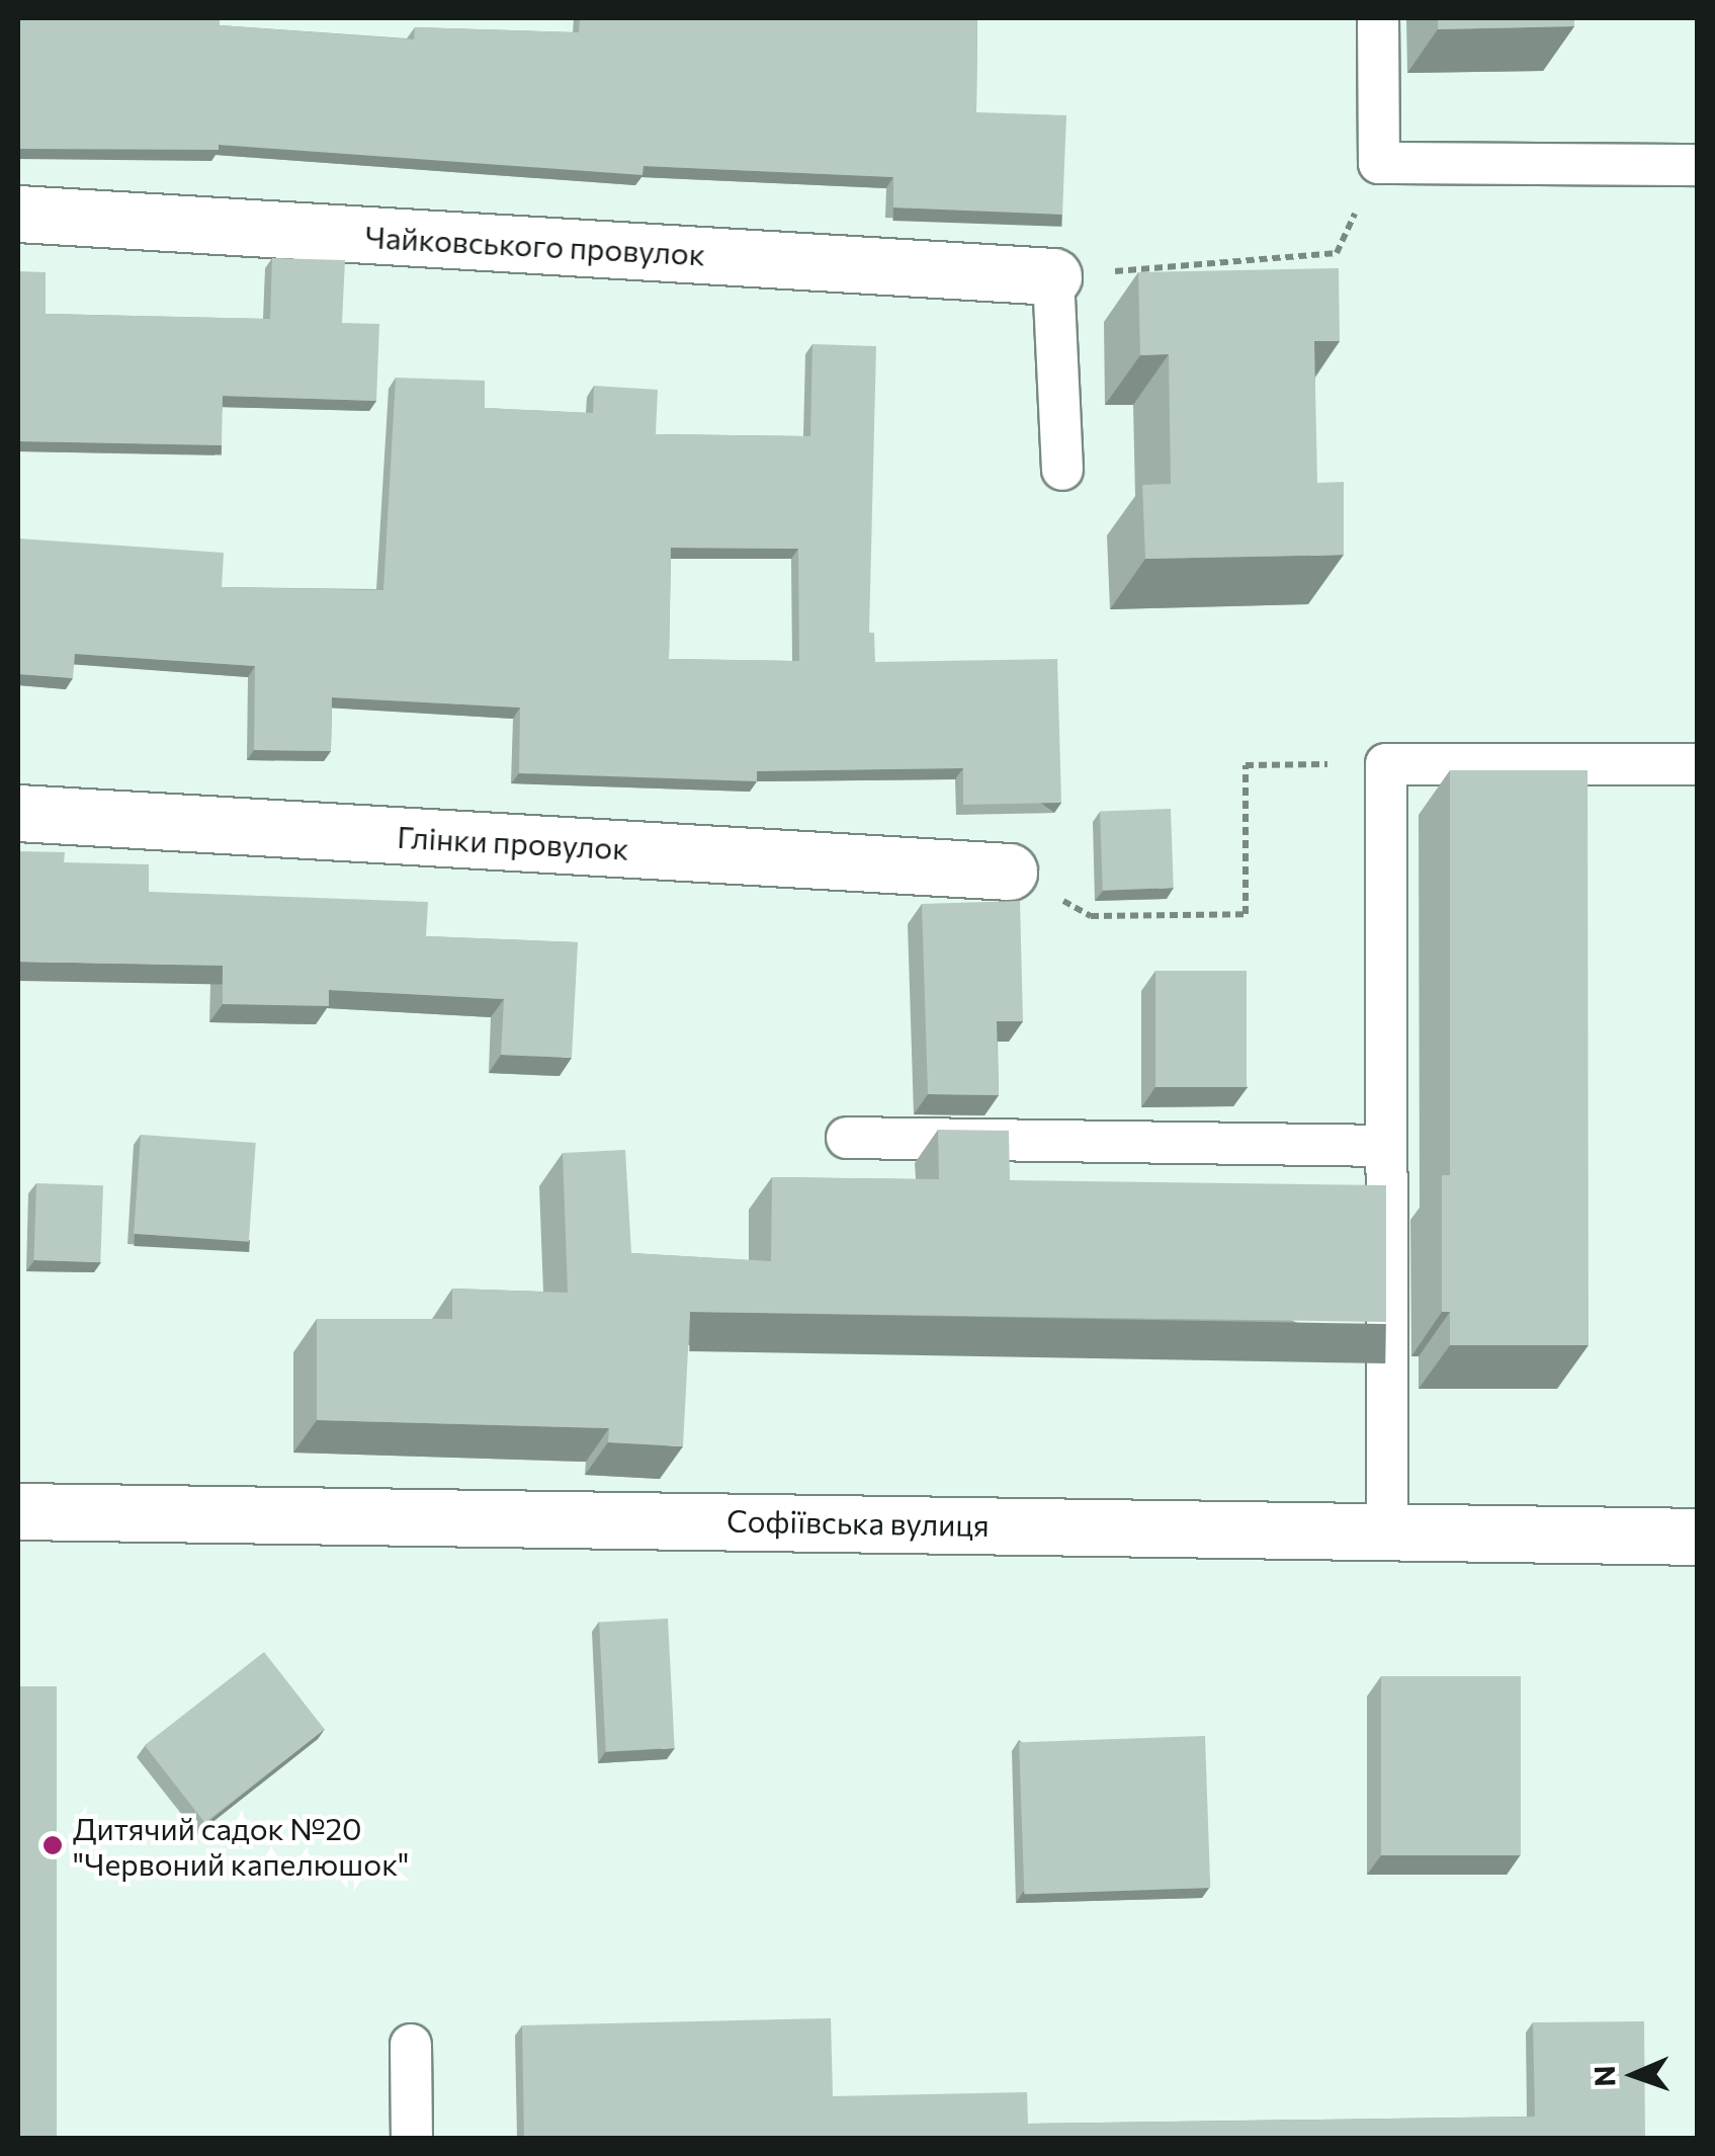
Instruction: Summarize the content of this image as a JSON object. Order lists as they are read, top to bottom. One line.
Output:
{"streets":{"street":["Чайковського провулок","Глінки провулок","Софіївська вулиця"]},"places":["Дитячий садок №20 \"Червоний капелюшок\""],"north":"left"}
